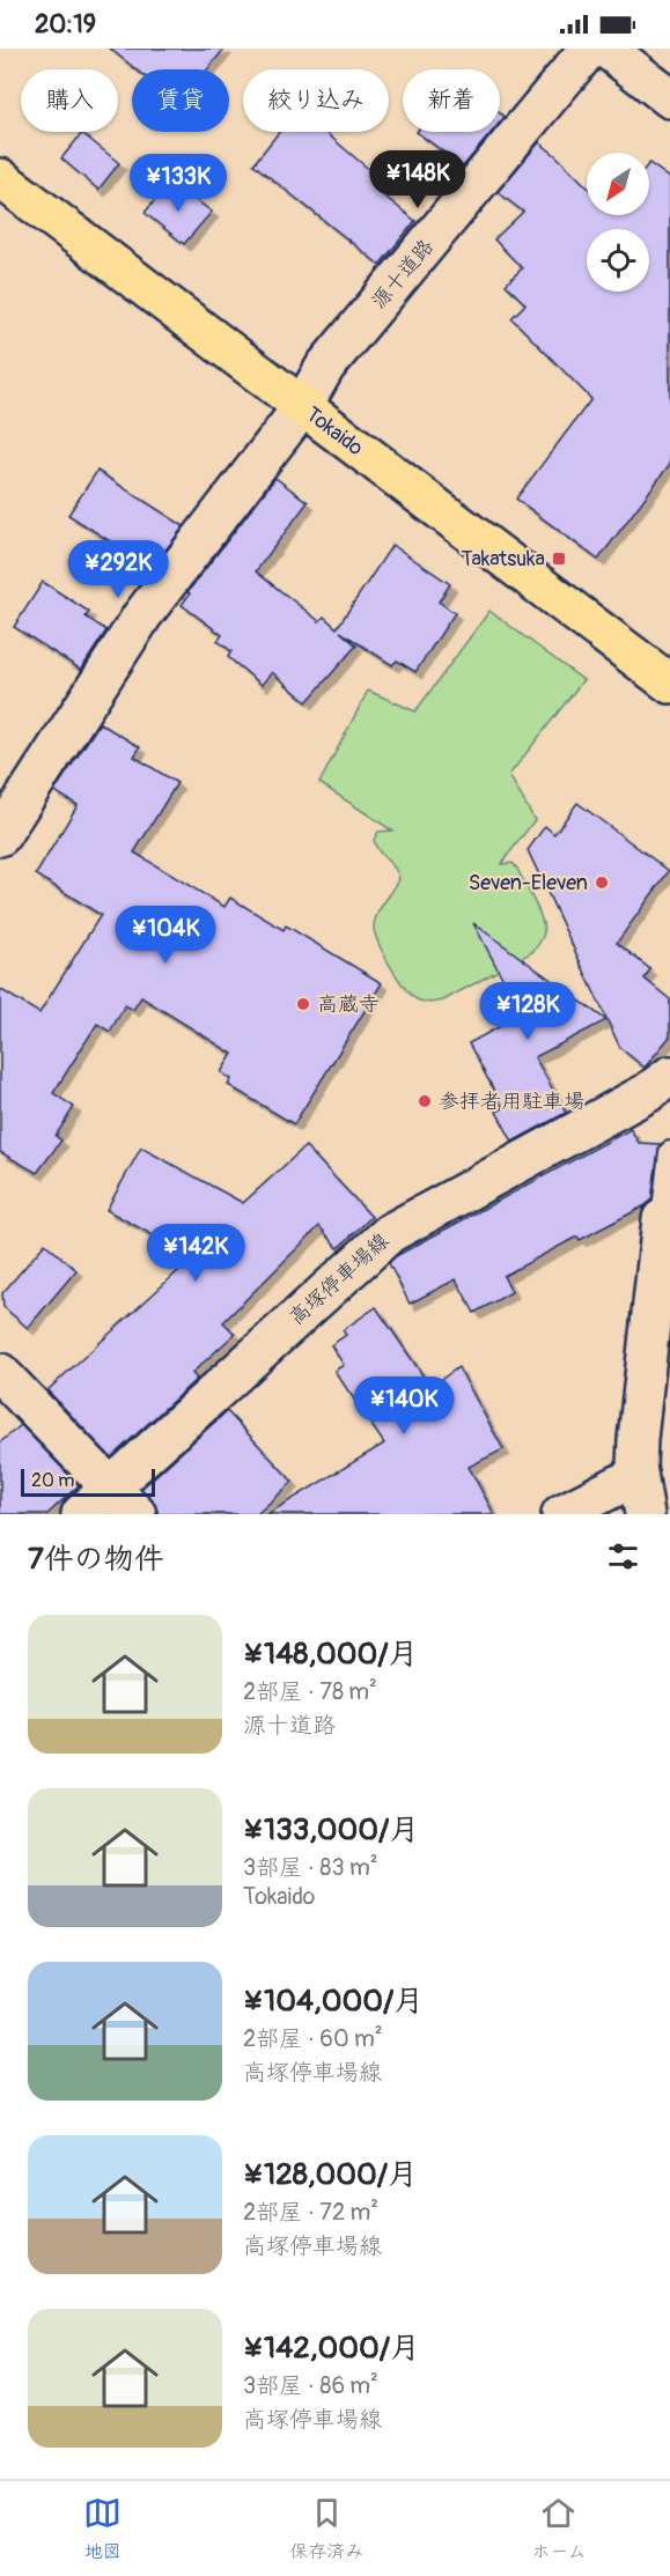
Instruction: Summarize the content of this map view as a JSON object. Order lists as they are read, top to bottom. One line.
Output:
{"streets":{"highway":["Tokaido"],"street":["源十道路","高塚停車場線"]},"crossings":[["源十道路","Tokaido"]],"places":{"transit":["Takatsuka"],"other":["Seven-Eleven","高蔵寺","参拝者用駐車場"]},"scale_bar":"20 m","north":"bottom left","page":{"status":"20:19","chip":["購入","賃貸","絞り込み","新着"],"price":["¥148K","¥133K","¥292K","¥104K","¥128K","¥142K","¥140K"],"scale":"20 m","heading":"7件の物件","list":[{"name":"¥148,000/月","note":"2部屋 · 78 m² · 源十道路"},{"name":"¥133,000/月","note":"3部屋 · 83 m² · Tokaido"},{"name":"¥104,000/月","note":"2部屋 · 60 m² · 高塚停車場線"},{"name":"¥128,000/月","note":"2部屋 · 72 m² · 高塚停車場線"},{"name":"¥142,000/月","note":"3部屋 · 86 m² · 高塚停車場線"}],"tabs":["地図","保存済み","ホーム"]}}
